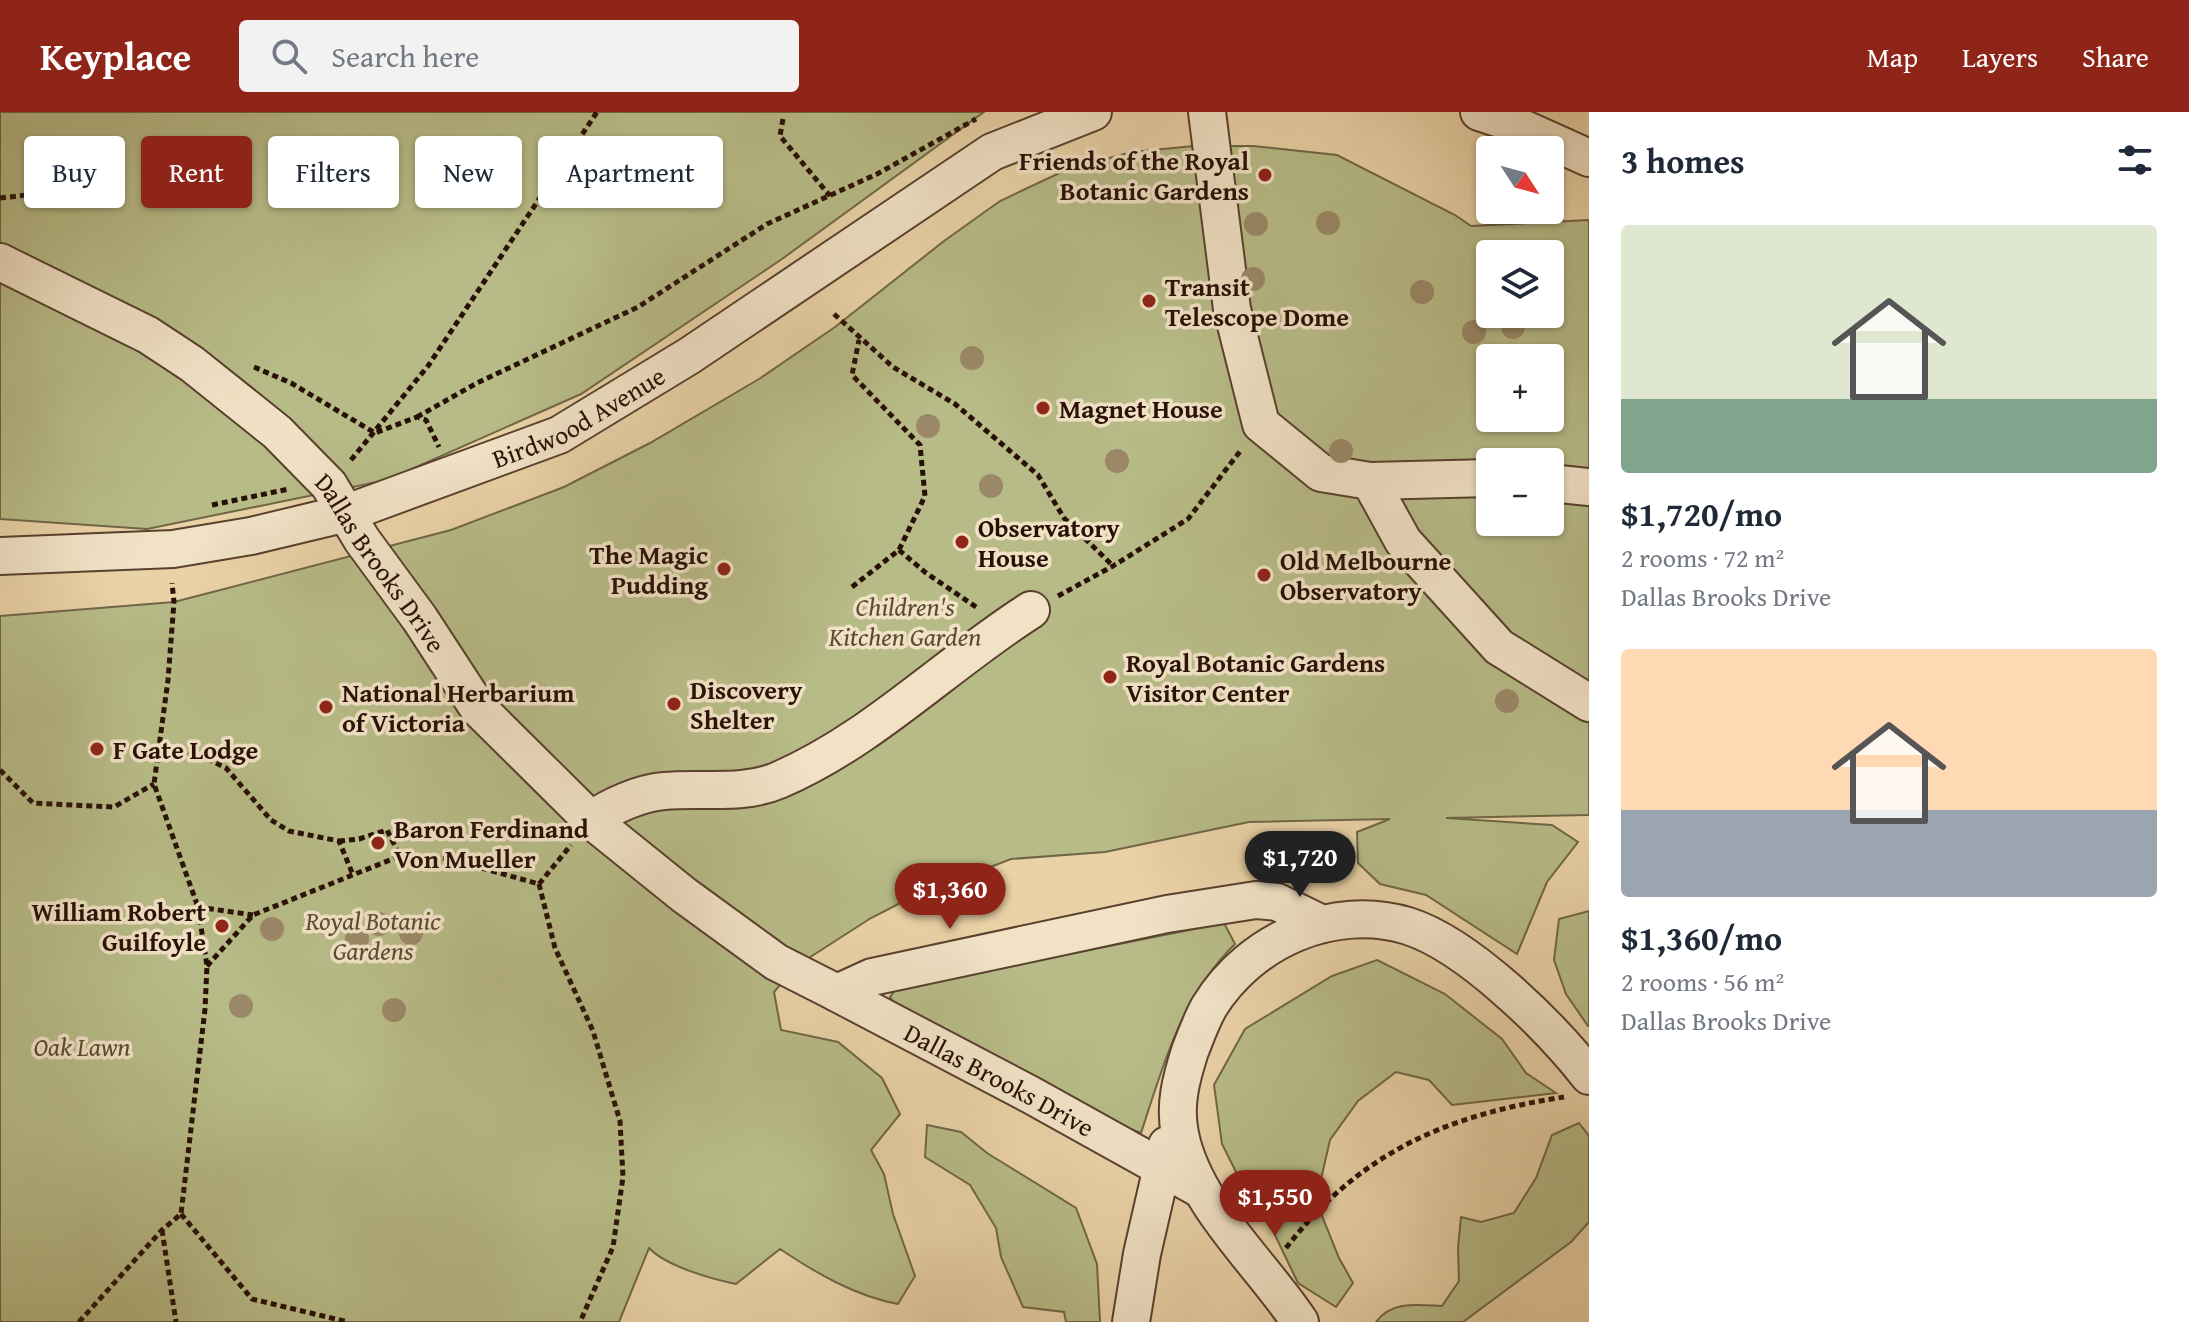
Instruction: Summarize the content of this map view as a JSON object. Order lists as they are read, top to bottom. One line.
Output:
{"streets":{"street":["Birdwood Avenue","Dallas Brooks Drive"]},"crossings":[["Birdwood Avenue","Dallas Brooks Drive"]],"parks":["Children's Kitchen Garden","Royal Botanic Gardens","Oak Lawn"],"places":["Friends of the Royal Botanic Gardens","Transit Telescope Dome","Magnet House","Observatory House","The Magic Pudding","Old Melbourne Observatory","Royal Botanic Gardens Visitor Center","Discovery Shelter","National Herbarium of Victoria","F Gate Lodge","Baron Ferdinand Von Mueller","William Robert Guilfoyle"],"north":"bottom right","page":{"header":"Keyplace","search":"Search here","nav":["Map","Layers","Share"],"heading":"3 homes","map_buttons":["+","−"],"chip":["Buy","Rent","Filters","New","Apartment"],"list":[{"name":"$1,720/mo","note":"2 rooms · 72 m² · Dallas Brooks Drive"},{"name":"$1,360/mo","note":"2 rooms · 56 m² · Dallas Brooks Drive"}],"price":["$1,720","$1,360","$1,550"]}}
